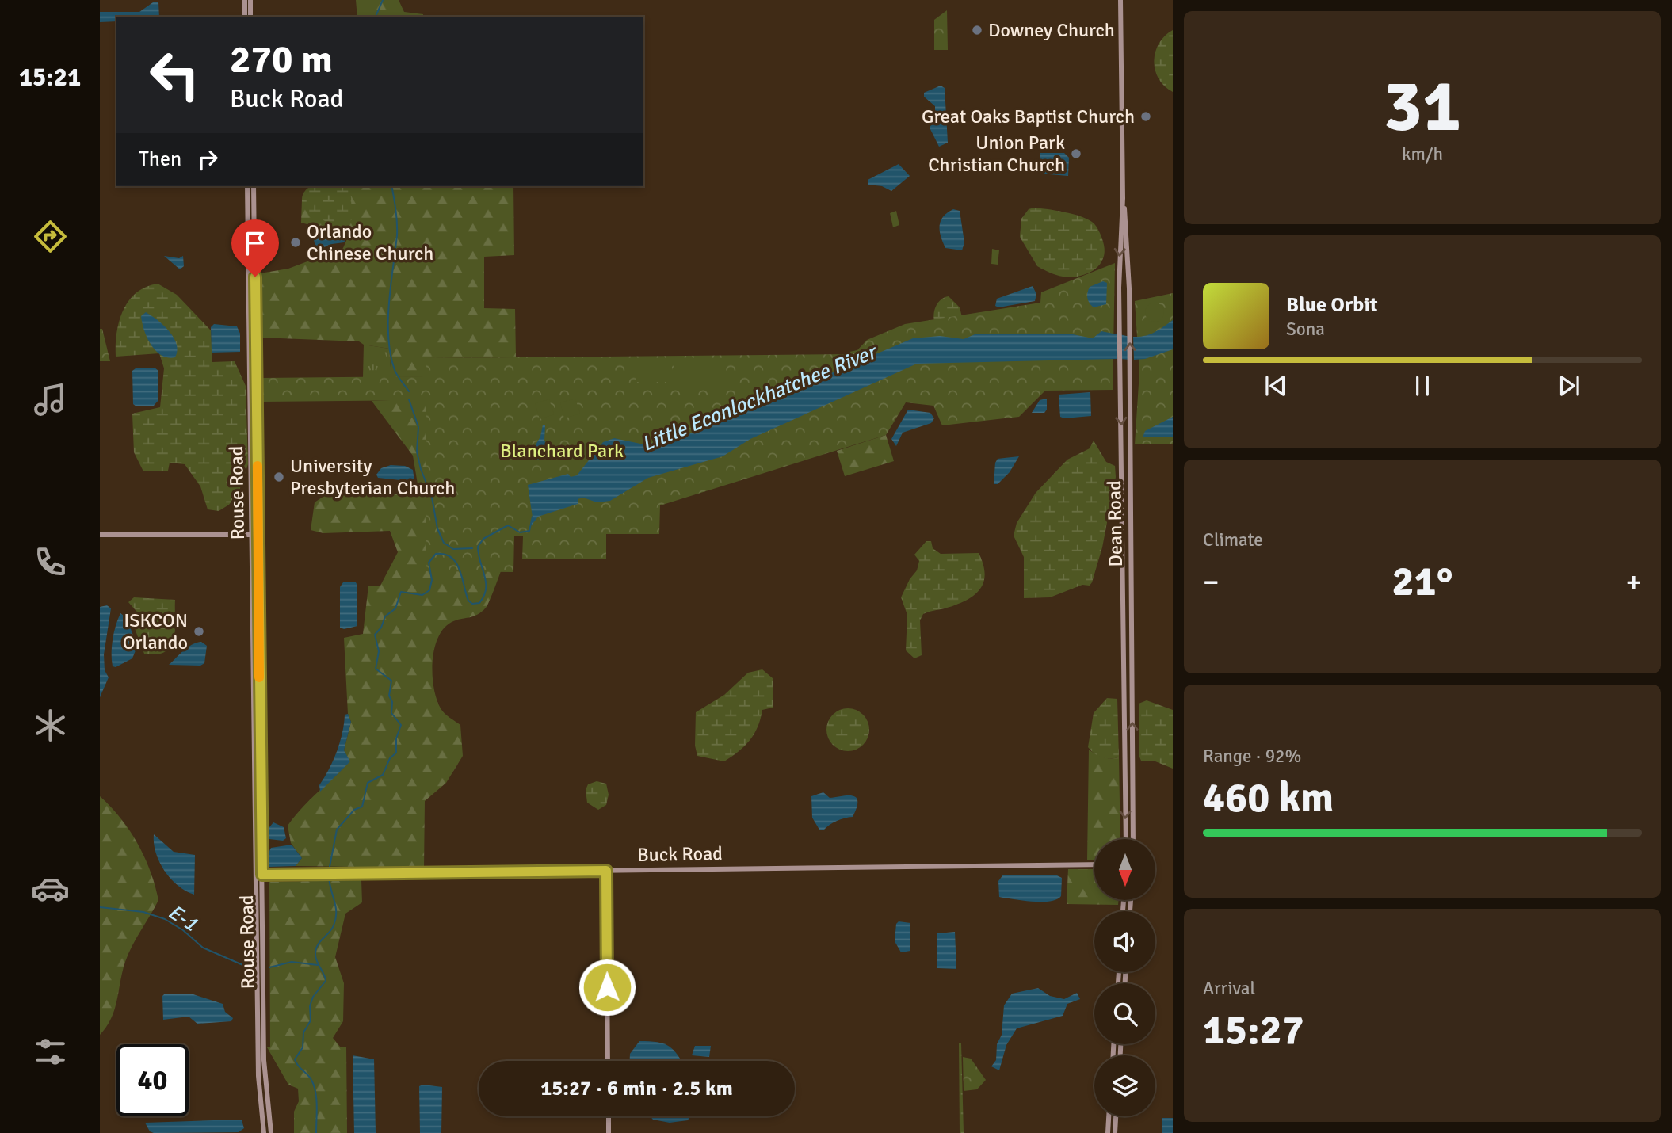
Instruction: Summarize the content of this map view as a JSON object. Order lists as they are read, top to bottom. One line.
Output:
{"streets":{"street":["Rouse Road","Dean Road","Buck Road"]},"crossings":[["Rouse Road","Buck Road"]],"water":["Little Econlockhatchee River","E-1"],"parks":["Blanchard Park"],"places":["Downey Church","Great Oaks Baptist Church","Union Park Christian Church","Orlando Chinese Church","University Presbyterian Church","ISKCON Orlando"],"north":"bottom","page":{"tabs":"15:21","tile":[["31","km/h"],"Climate",["Range · 92%","460 km"],["Arrival","15:27"]],"turn":["270 m","Buck Road"],"then":"Then","song":["Blue Orbit","Sona"],"heat":["−","21°","+"],"limit":"40","trip":"15:27 · 6 min · 2.5 km"}}
